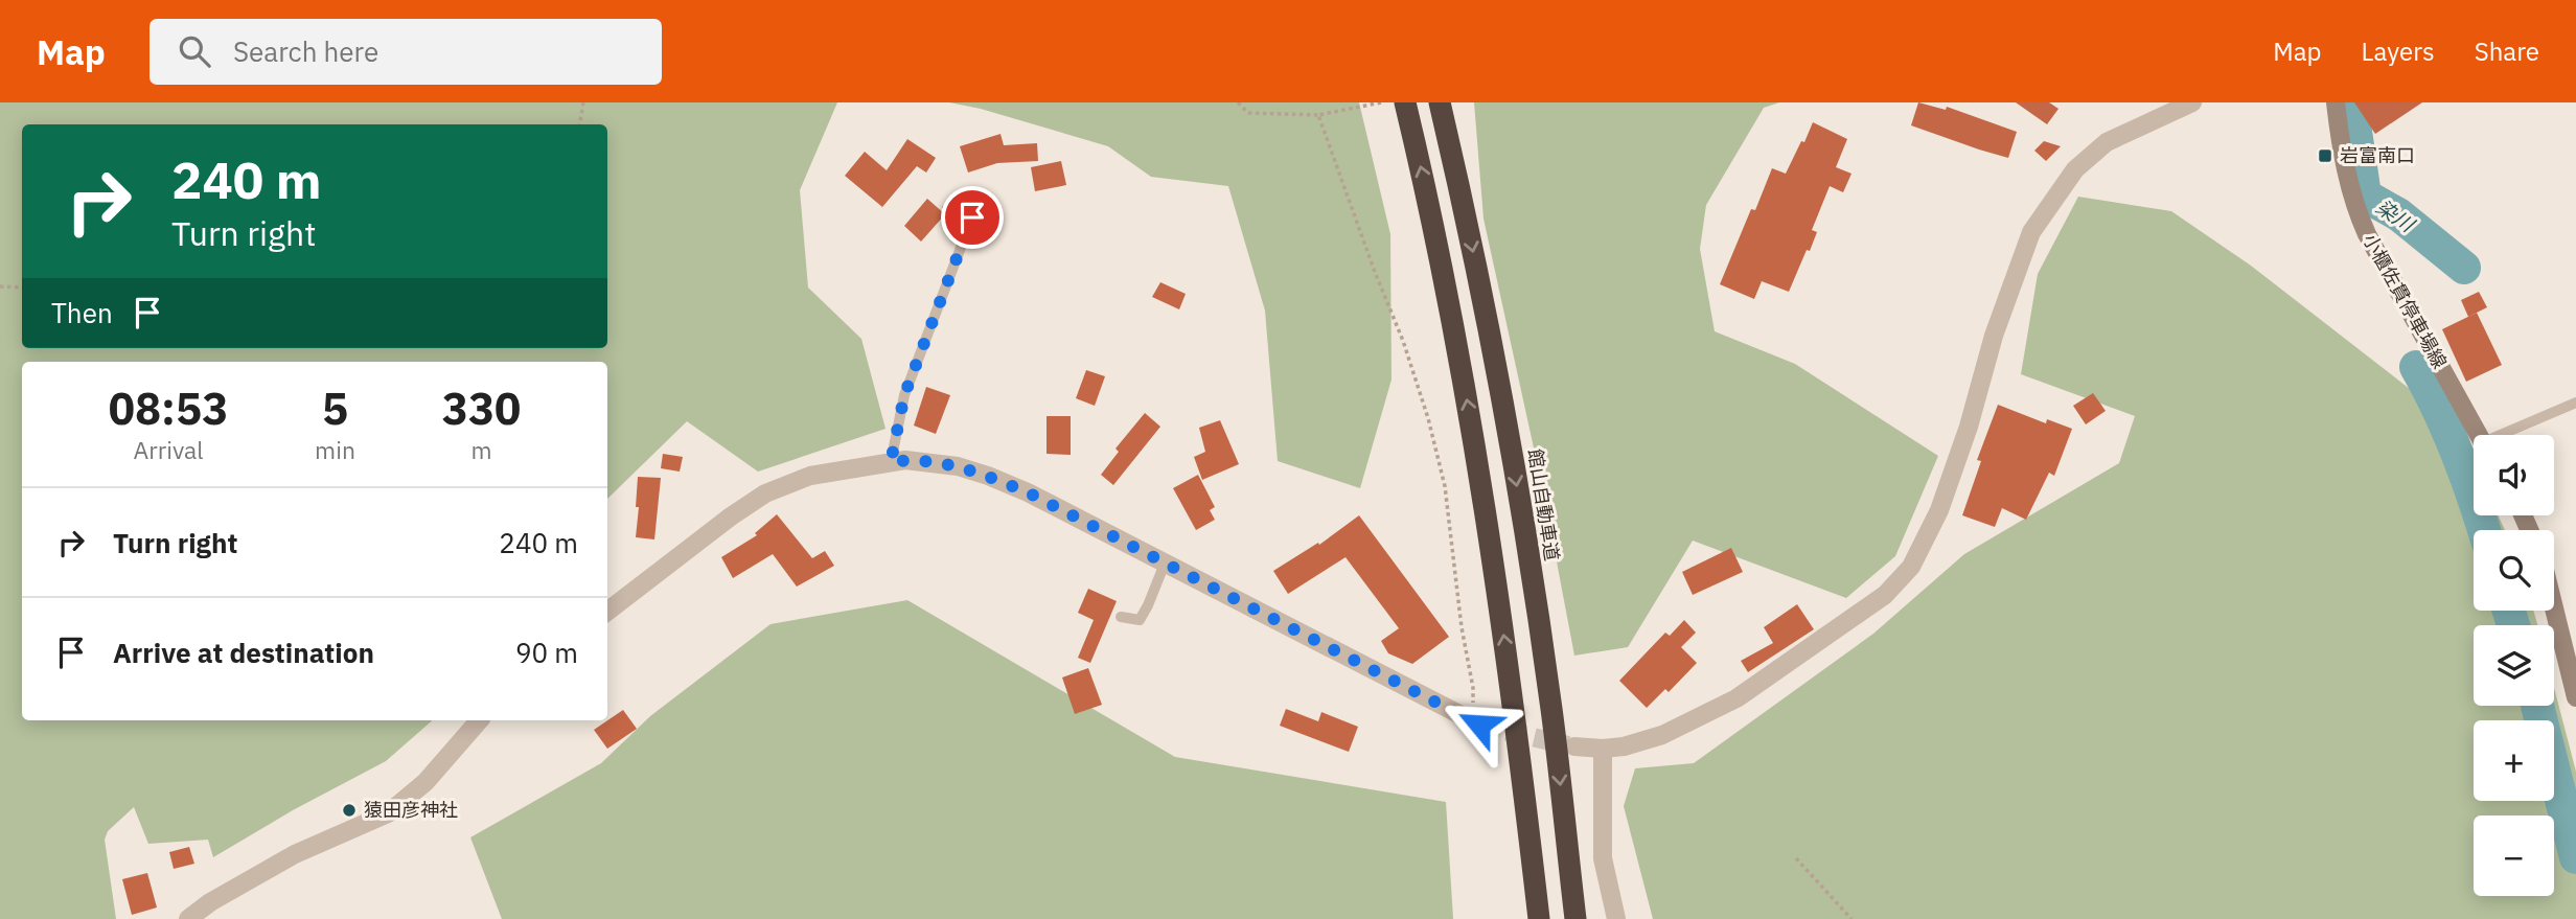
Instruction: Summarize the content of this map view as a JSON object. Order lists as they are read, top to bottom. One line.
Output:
{"streets":{"highway":["館山自動車道"],"main road":["小櫃佐貫停車場線"]},"water":["染川"],"places":{"transit":["岩富南口"],"other":["猿田彦神社"]},"page":{"header":"Map","search":"Search here","nav":["Map","Layers","Share"],"turn":["240 m","Turn right"],"then":"Then","eta":["08:53","Arrival","5","min","330","m"],"map_buttons":["+","−"],"list":[{"name":"Turn right","value":"240 m"},{"name":"Arrive at destination","value":"90 m"}]}}
